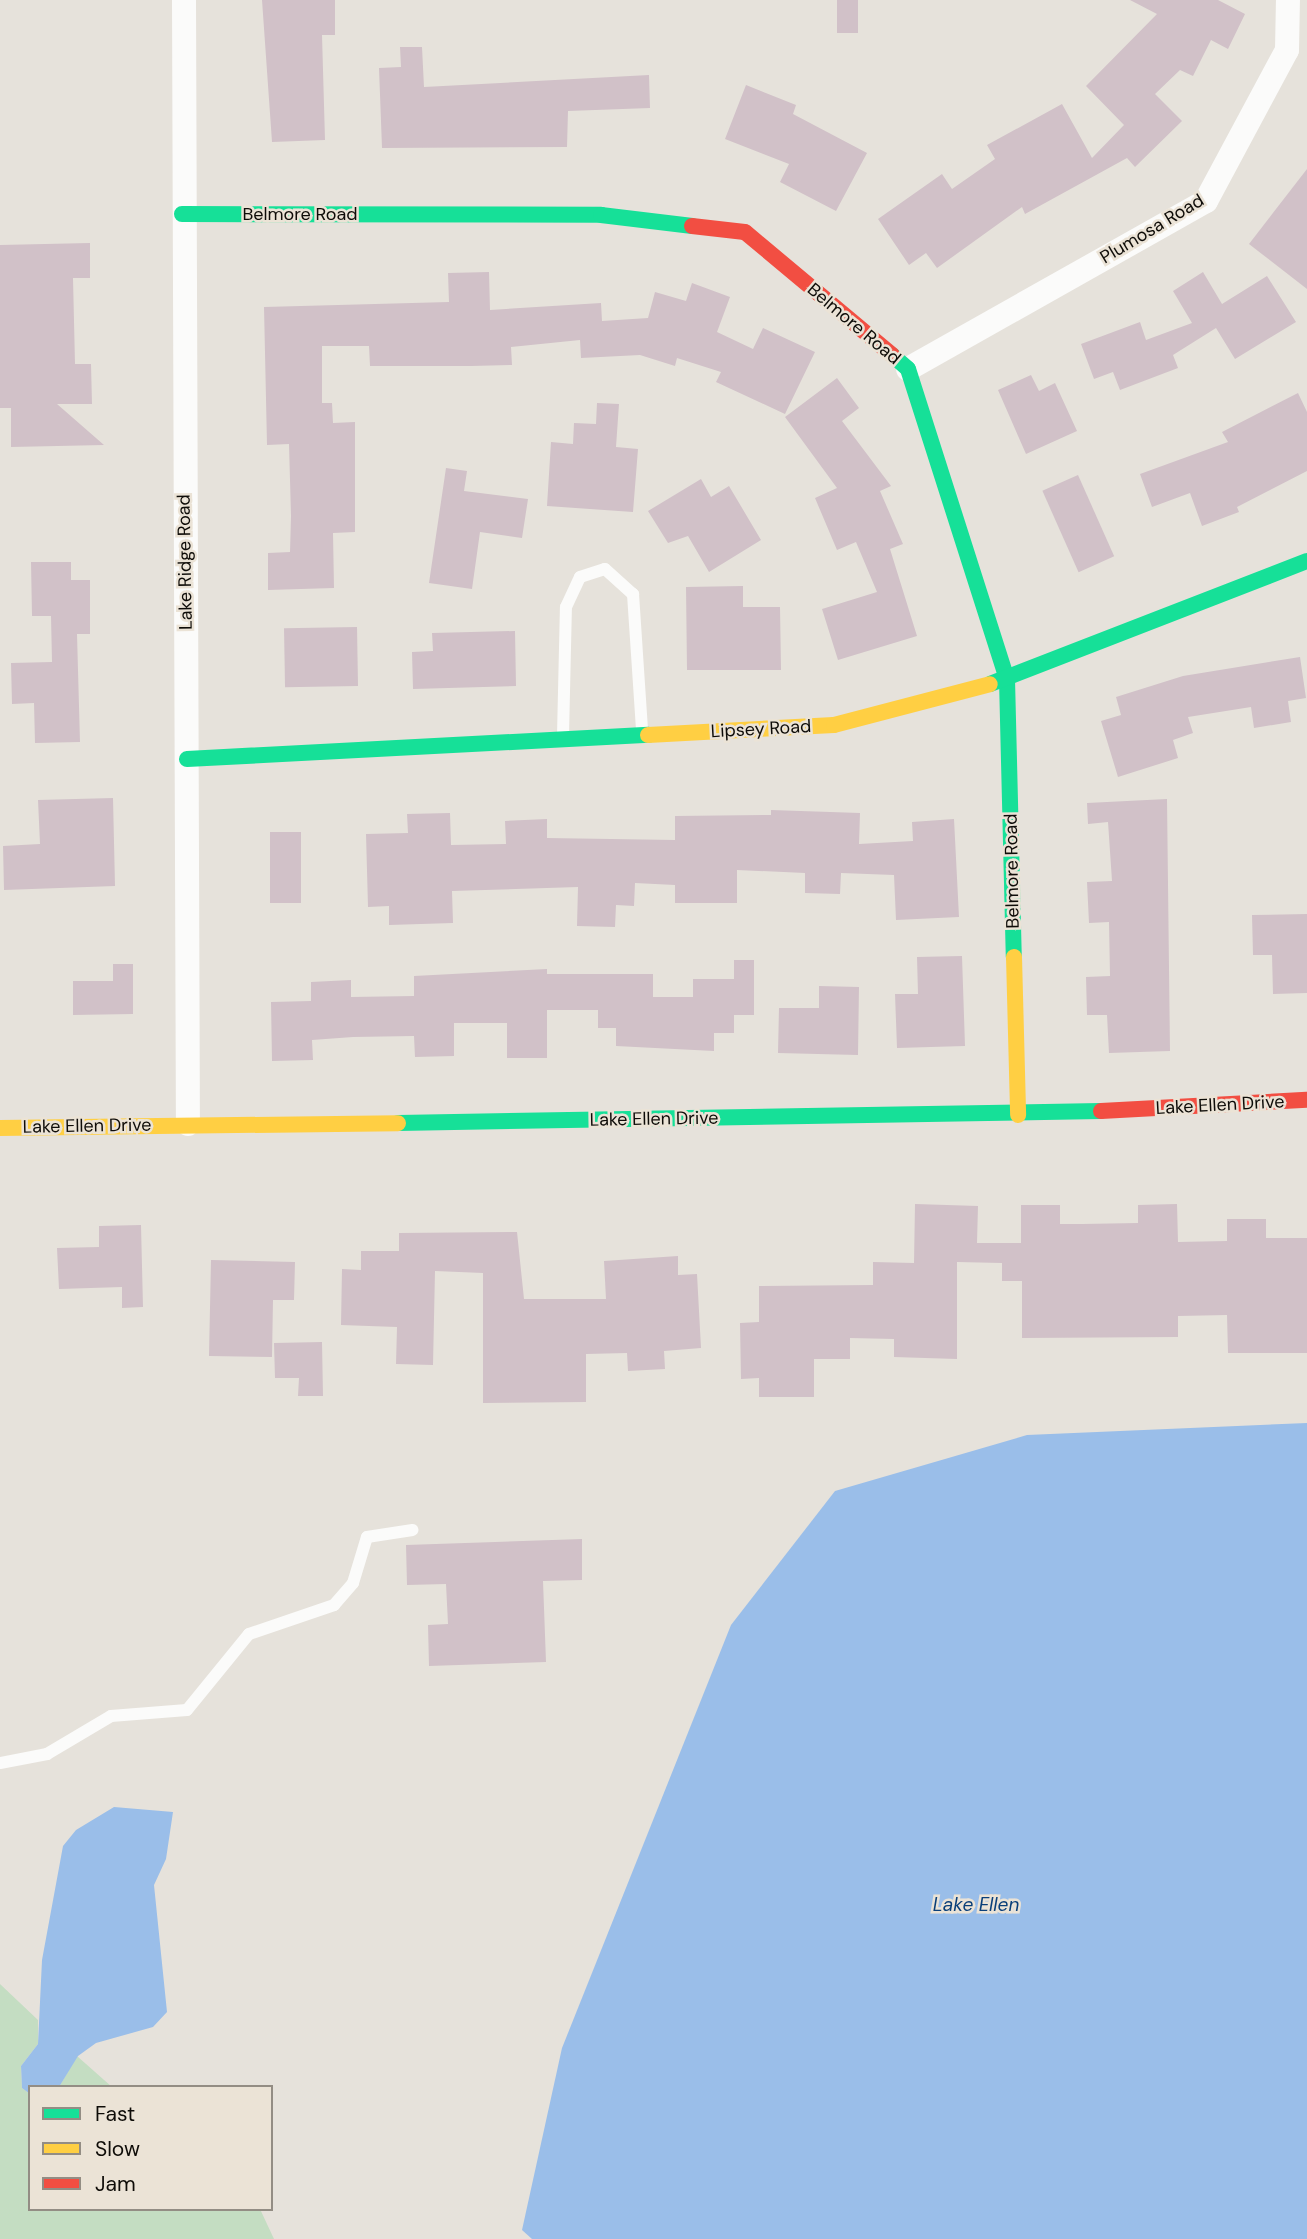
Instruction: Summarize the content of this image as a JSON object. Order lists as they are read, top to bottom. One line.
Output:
{"streets":{"street":["Belmore Road","Plumosa Road","Lake Ridge Road","Lipsey Road","Lake Ellen Drive"]},"crossings":[["Belmore Road","Plumosa Road"],["Belmore Road","Lake Ridge Road"],["Belmore Road","Lipsey Road"],["Belmore Road","Lake Ellen Drive"],["Lake Ridge Road","Lipsey Road"],["Lake Ridge Road","Lake Ellen Drive"]],"water":["Lake Ellen"],"legend":["Fast","Slow","Jam"]}
